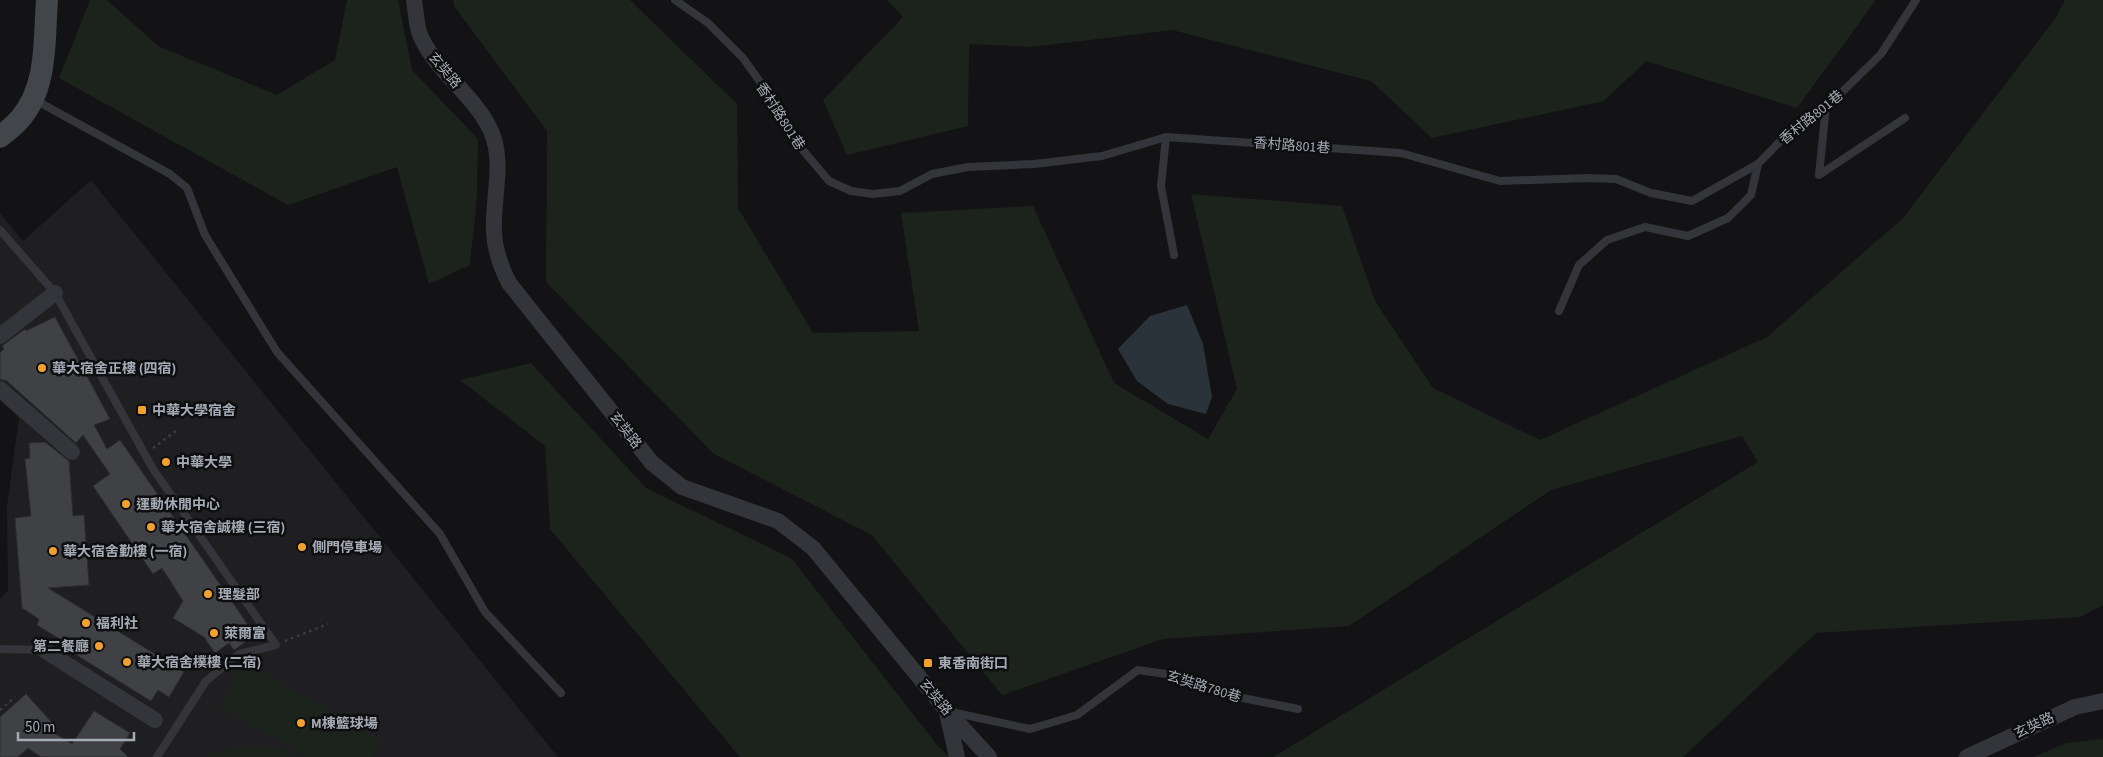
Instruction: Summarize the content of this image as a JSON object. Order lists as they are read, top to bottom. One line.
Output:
{"streets":{"street":["玄奘路"],"lane":["香村路801巷","玄奘路780巷"]},"crossings":[["玄奘路","玄奘路780巷"]],"places":{"other":["華大宿舍正樓 (四宿)","中華大學","運動休閒中心","華大宿舍誠樓 (三宿)","側門停車場","華大宿舍勤樓 (一宿)","理髮部","福利社","萊爾富","第二餐廳","華大宿舍樸樓 (二宿)","M棟籃球場"],"transit":["中華大學宿舍","東香南街口"]},"scale_bar":"50 m"}
